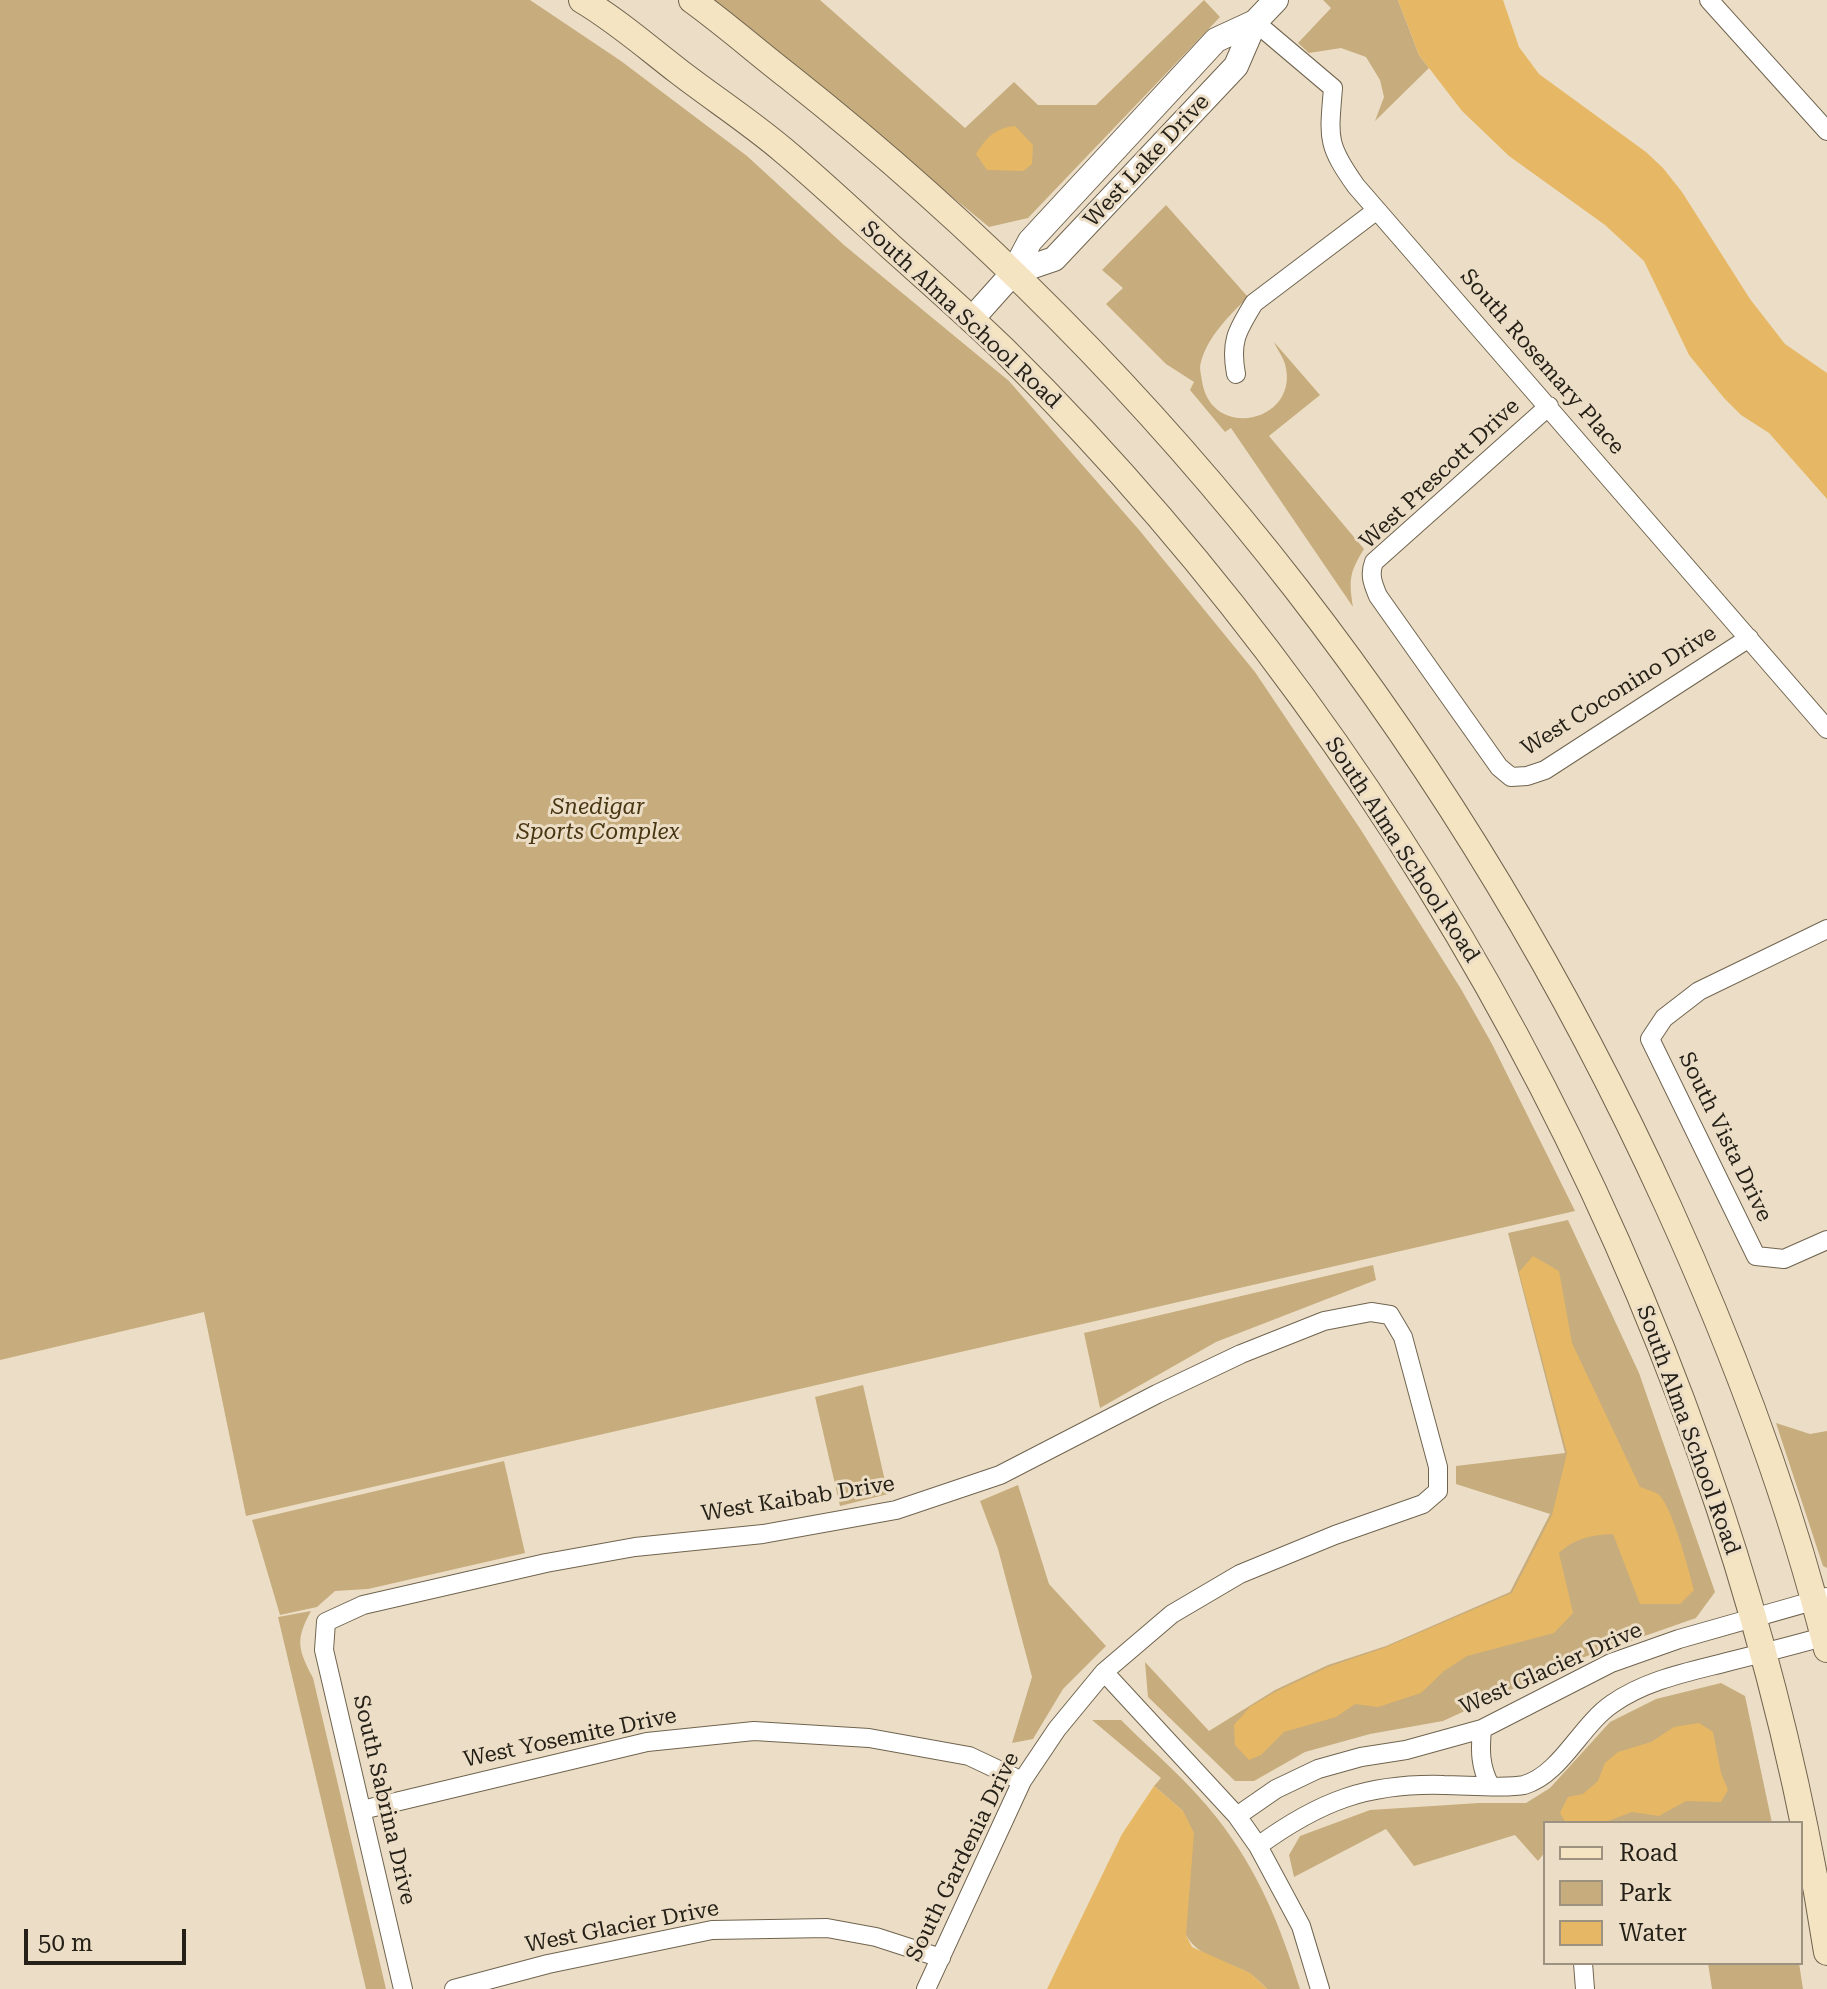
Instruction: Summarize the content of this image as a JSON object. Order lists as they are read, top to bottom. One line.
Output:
{"streets":{"main road":["South Alma School Road"],"street":["West Lake Drive","South Rosemary Place","West Prescott Drive","West Coconino Drive","South Vista Drive","West Kaibab Drive","West Glacier Drive","West Yosemite Drive","South Sabrina Drive","South Gardenia Drive"]},"crossings":[["West Lake Drive","South Alma School Road"],["West Lake Drive","South Rosemary Place"],["South Alma School Road","West Glacier Drive"],["South Rosemary Place","West Prescott Drive"],["South Rosemary Place","West Coconino Drive"],["West Prescott Drive","West Coconino Drive"],["West Kaibab Drive","South Sabrina Drive"],["West Kaibab Drive","South Gardenia Drive"],["West Glacier Drive","South Gardenia Drive"],["West Yosemite Drive","South Sabrina Drive"],["West Yosemite Drive","South Gardenia Drive"]],"parks":["Snedigar Sports Complex"],"legend":["Road","Park","Water"],"scale_bar":"50 m"}
